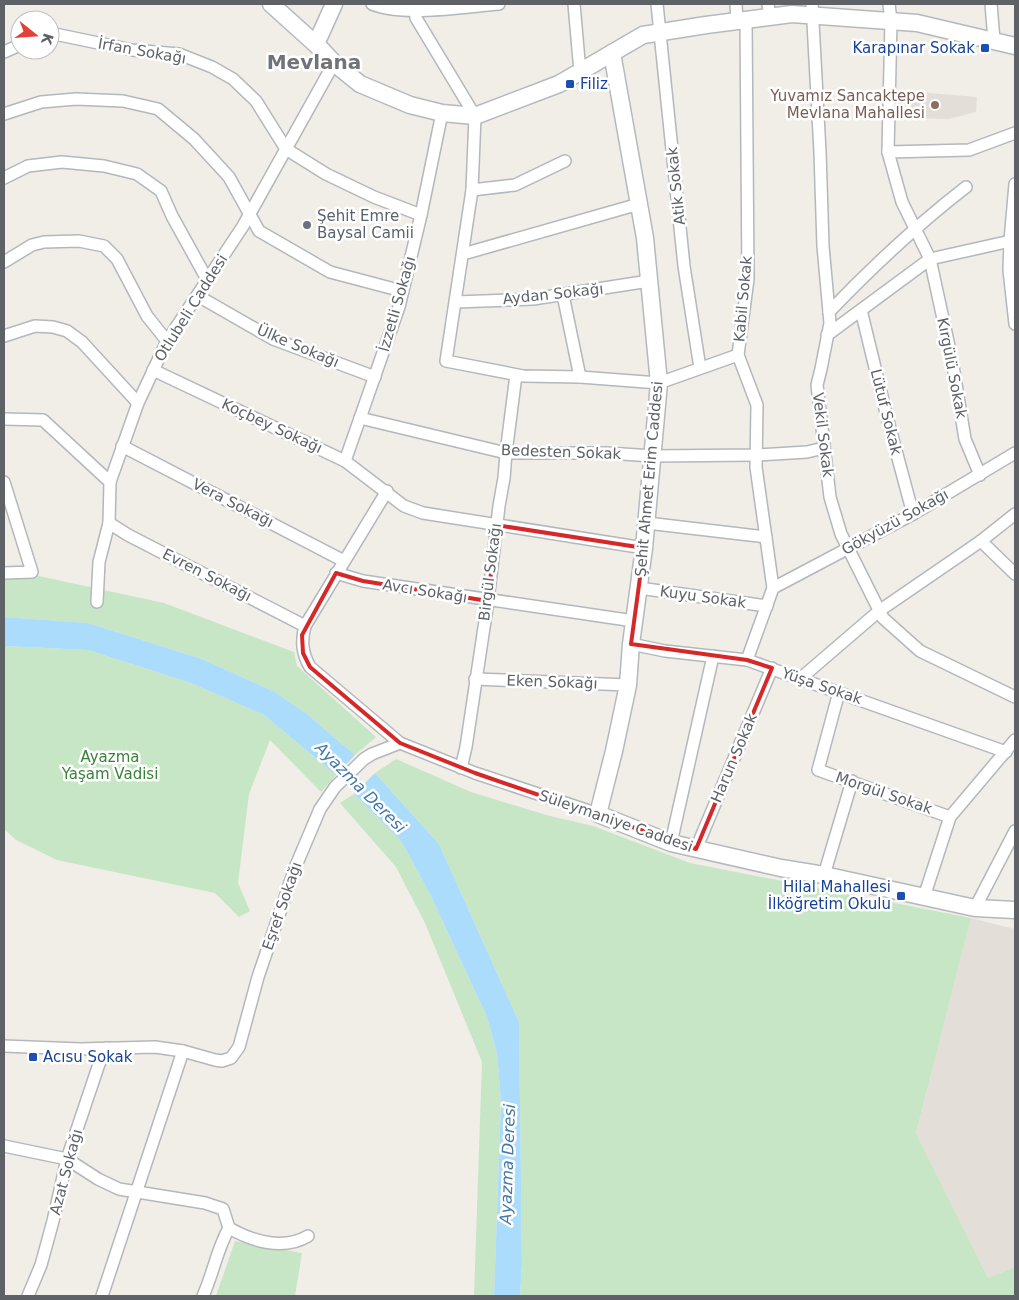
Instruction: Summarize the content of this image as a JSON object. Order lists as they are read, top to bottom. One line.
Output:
{"streets":{"street":["İrfan Sokağı","Atik Sokak","Aydan Sokağı","Kabil Sokak","İzzetli Sokağı","Otlubeli Caddesi","Ülke Sokağı","Kırgülü Sokak","Lütuf Sokak","Koçbey Sokağı","Vekil Sokak","Bedesten Sokak","Şehit Ahmet Erim Caddesi","Vera Sokağı","Gökyüzü Sokağı","Birgül Sokağı","Evren Sokağı","Avcı Sokağı","Kuyu Sokak","Eken Sokağı","Yüşa Sokak","Harun Sokak","Morgül Sokak","Süleymaniye Caddesi","Eşref Sokağı","Azat Sokağı"]},"crossings":[["İrfan Sokağı","İzzetli Sokağı"],["İrfan Sokağı","Otlubeli Caddesi"],["Aydan Sokağı","Şehit Ahmet Erim Caddesi"],["Kabil Sokak","Bedesten Sokak"],["Kabil Sokak","Gökyüzü Sokağı"],["Kabil Sokak","Kuyu Sokak"],["Kabil Sokak","Yüşa Sokak"],["İzzetli Sokağı","Ülke Sokağı"],["İzzetli Sokağı","Koçbey Sokağı"],["İzzetli Sokağı","Bedesten Sokak"],["Otlubeli Caddesi","Ülke Sokağı"],["Otlubeli Caddesi","Koçbey Sokağı"],["Otlubeli Caddesi","Vera Sokağı"],["Otlubeli Caddesi","Evren Sokağı"],["Kırgülü Sokak","Gökyüzü Sokağı"],["Lütuf Sokak","Gökyüzü Sokağı"],["Koçbey Sokağı","Şehit Ahmet Erim Caddesi"],["Koçbey Sokağı","Birgül Sokağı"],["Vekil Sokak","Bedesten Sokak"],["Vekil Sokak","Gökyüzü Sokağı"],["Bedesten Sokak","Şehit Ahmet Erim Caddesi"],["Bedesten Sokak","Birgül Sokağı"],["Şehit Ahmet Erim Caddesi","Avcı Sokağı"],["Şehit Ahmet Erim Caddesi","Kuyu Sokak"],["Şehit Ahmet Erim Caddesi","Eken Sokağı"],["Şehit Ahmet Erim Caddesi","Yüşa Sokak"],["Şehit Ahmet Erim Caddesi","Süleymaniye Caddesi"],["Birgül Sokağı","Avcı Sokağı"],["Birgül Sokağı","Eken Sokağı"],["Birgül Sokağı","Süleymaniye Caddesi"],["Evren Sokağı","Süleymaniye Caddesi"],["Yüşa Sokak","Harun Sokak"],["Yüşa Sokak","Morgül Sokak"],["Harun Sokak","Süleymaniye Caddesi"],["Süleymaniye Caddesi","Eşref Sokağı"],["Eşref Sokağı","Azat Sokağı"]],"districts":["Mevlana"],"water":["Ayazma Deresi"],"parks":["Ayazma Yaşam Vadisi"],"places":{"transit":["Karapınar Sokak","Filiz","Hilal Mahallesi İlköğretim Okulu","Acısu Sokak"],"other":["Yuvamız Sancaktepe Mevlana Mahallesi","Şehit Emre Baysal Camii"]},"north":"right"}
